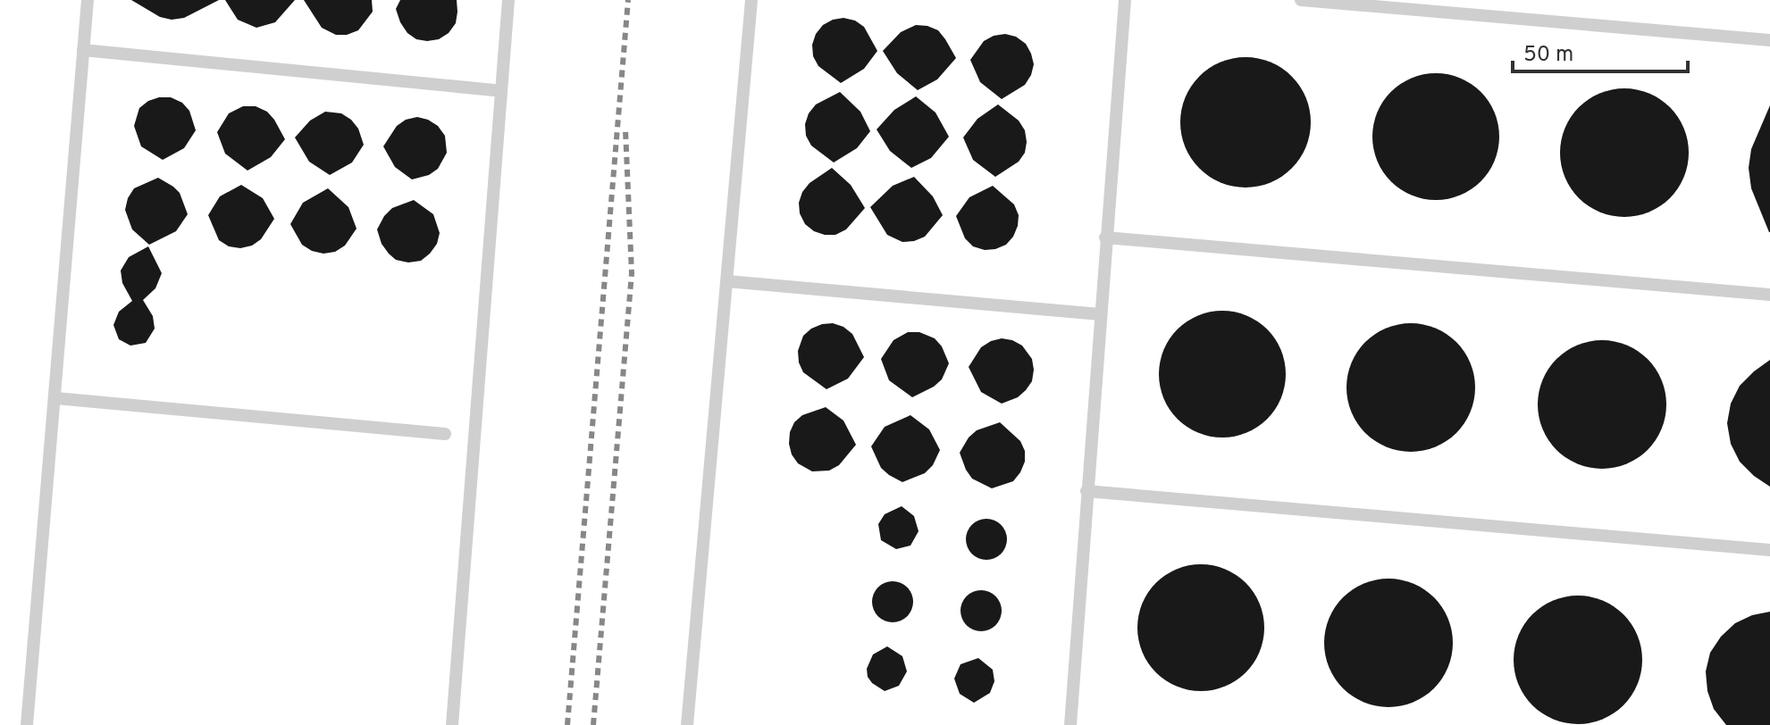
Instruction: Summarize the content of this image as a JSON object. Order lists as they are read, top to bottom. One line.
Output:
{"scale_bar":"50 m"}
